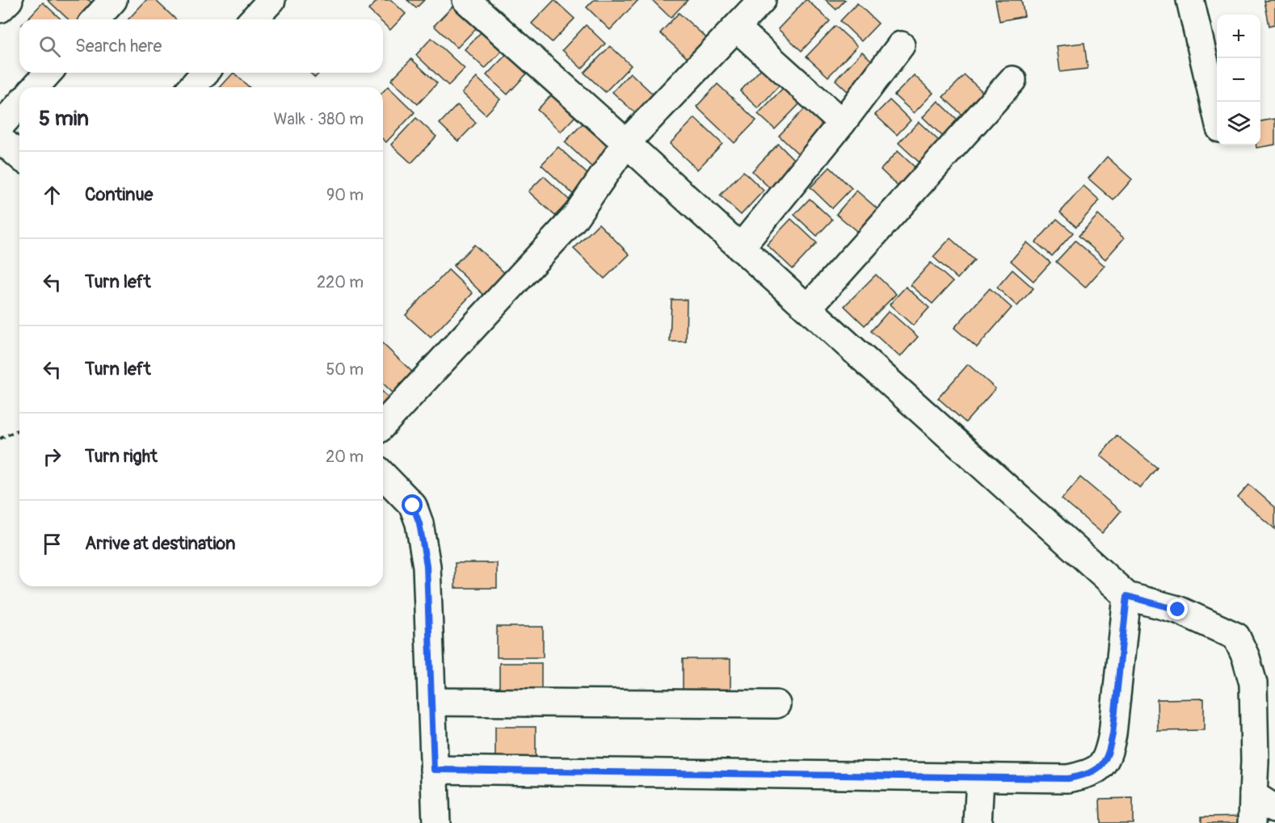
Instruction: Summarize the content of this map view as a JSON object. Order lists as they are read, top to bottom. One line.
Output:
{"page":{"map_buttons":["+","−"],"search":"Search here","heading":["5 min","Walk · 380 m"],"list":[["Continue","90 m"],["Turn left","220 m"],["Turn left","50 m"],["Turn right","20 m"],"Arrive at destination"]}}
